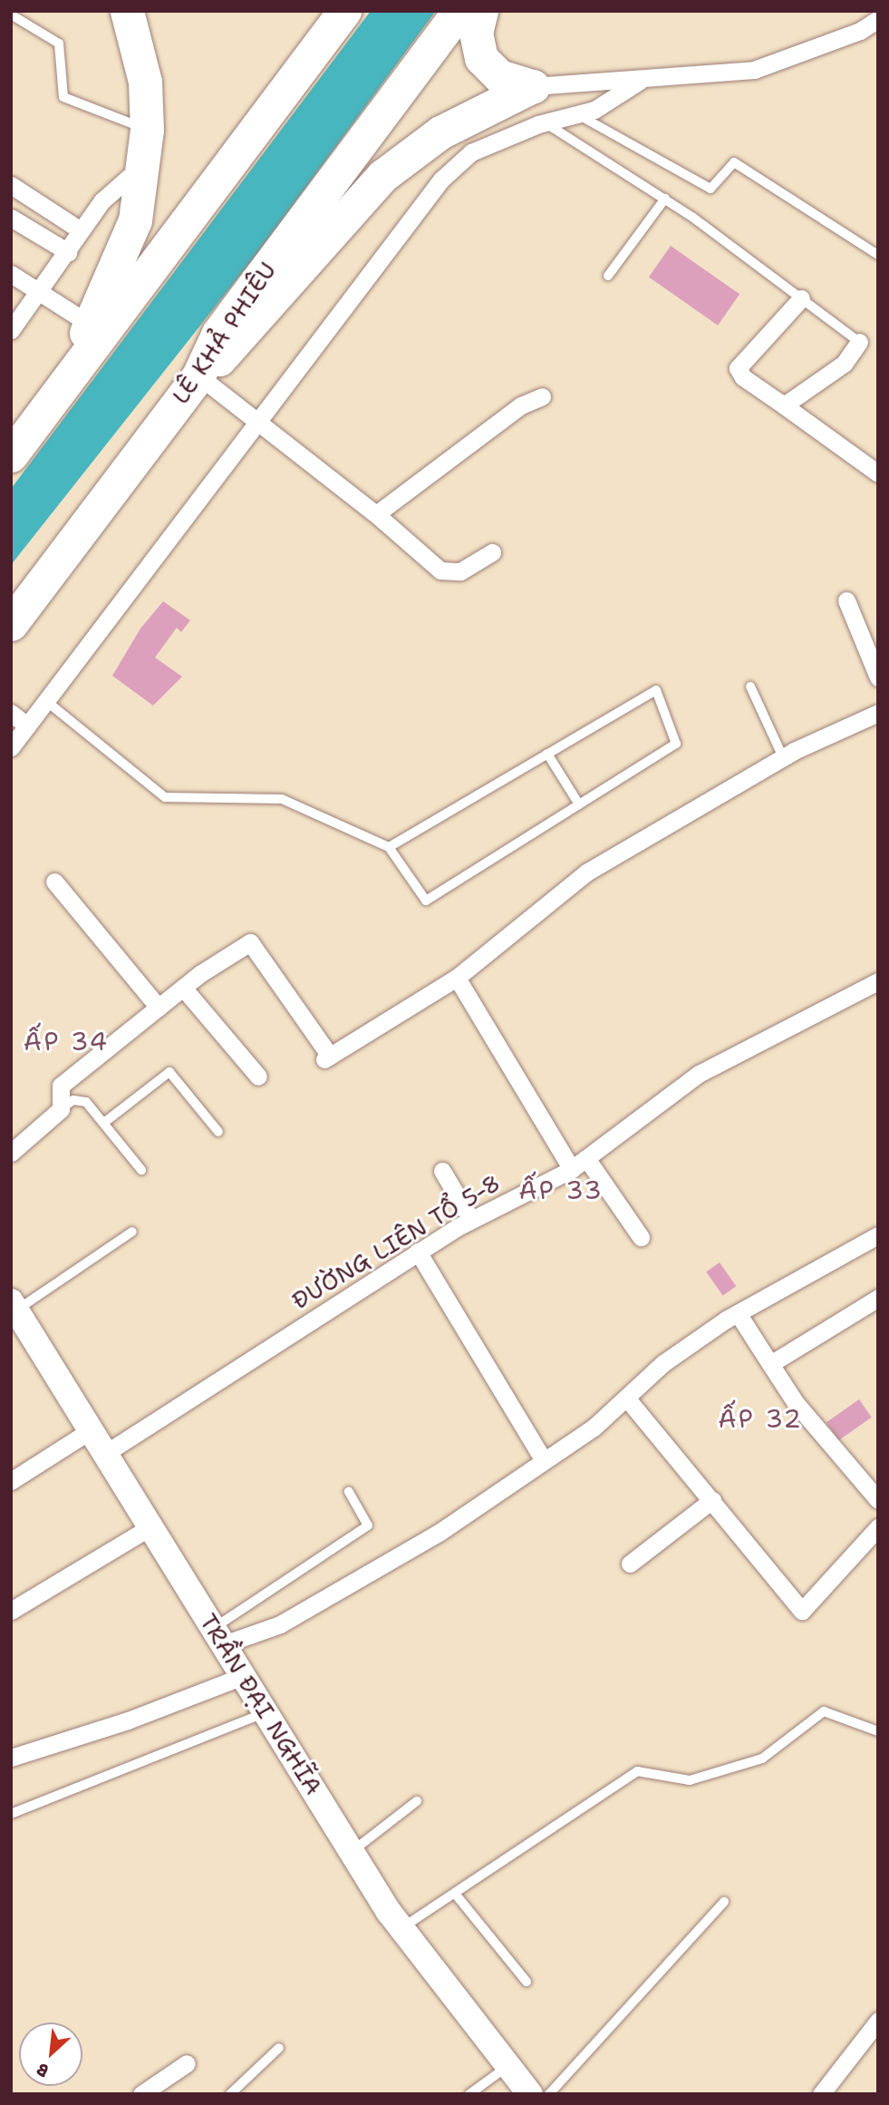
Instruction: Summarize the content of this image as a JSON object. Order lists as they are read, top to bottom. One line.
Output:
{"streets":{"highway":["LÊ KHẢ PHIÊU"],"main road":["TRẦN ĐẠI NGHĨA"],"street":["ĐƯỜNG LIÊN TỔ 5-8"]},"crossings":[["ĐƯỜNG LIÊN TỔ 5-8","TRẦN ĐẠI NGHĨA"]],"districts":["ẤP 34","ẤP 33","ẤP 32"],"north":"bottom left"}
